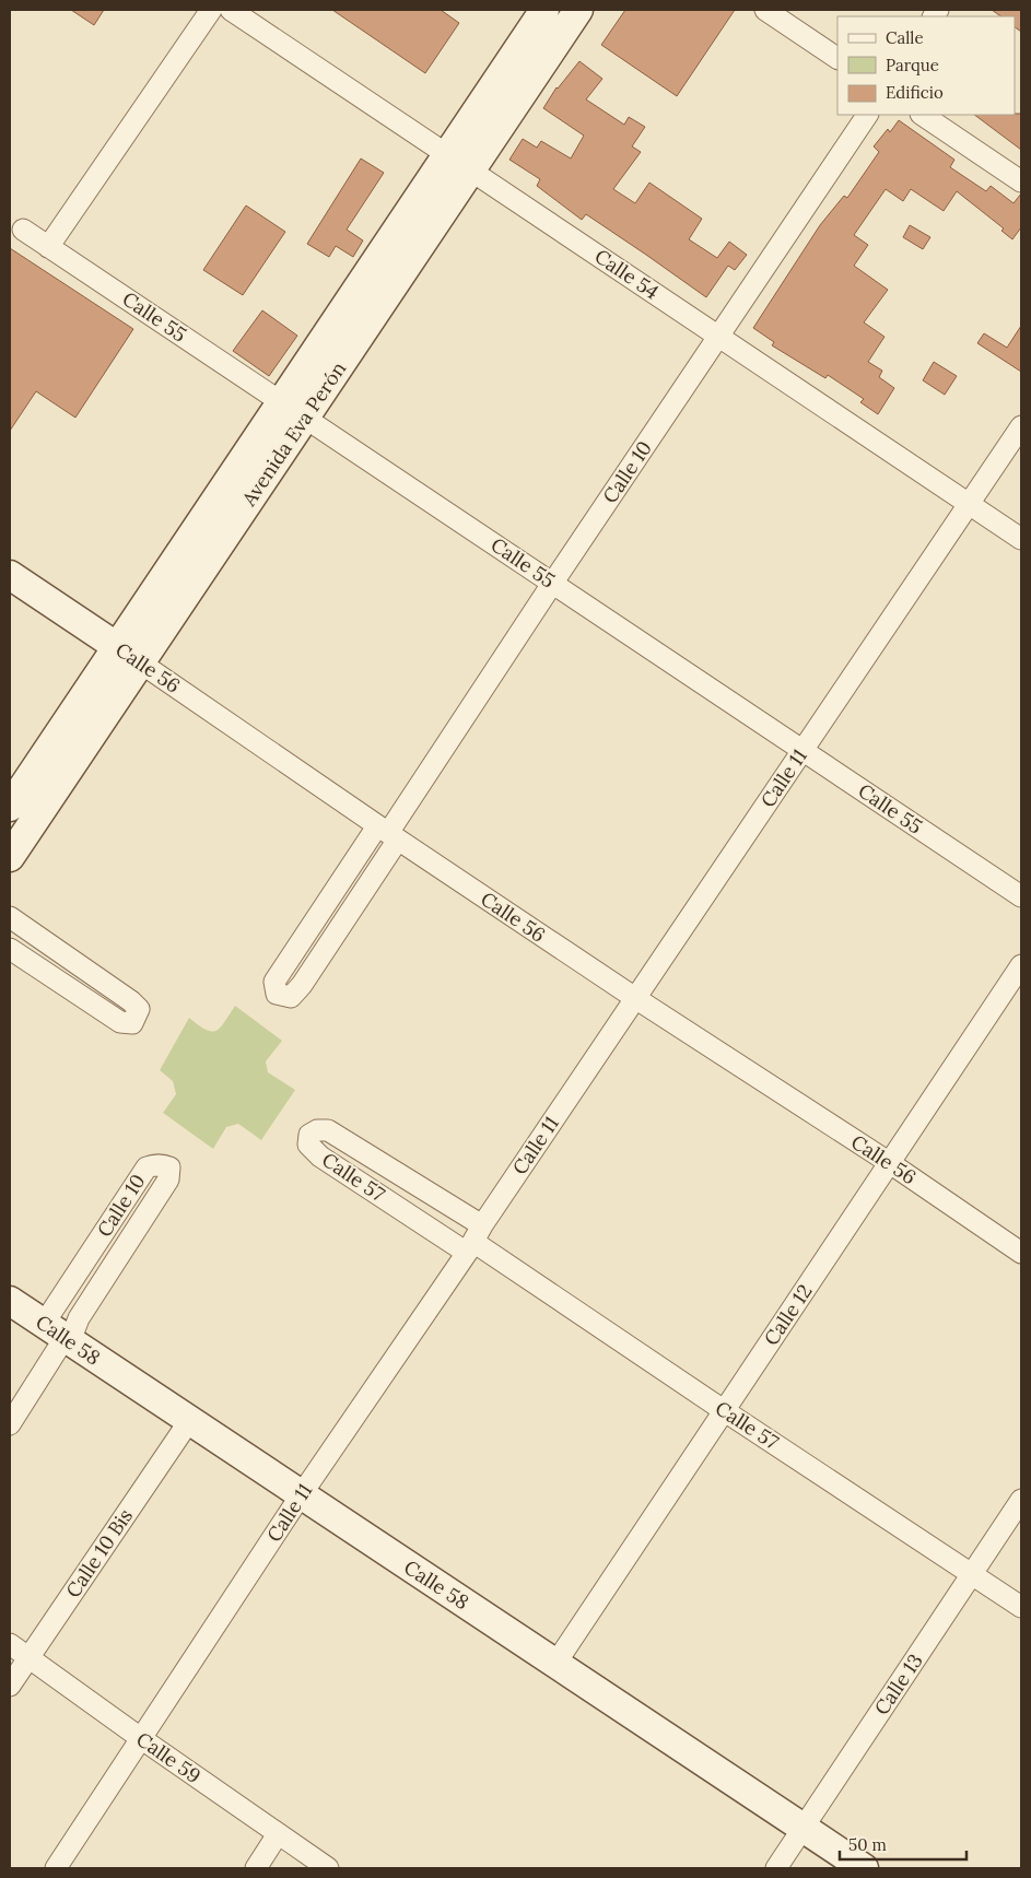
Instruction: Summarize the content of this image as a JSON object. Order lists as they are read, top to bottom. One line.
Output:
{"streets":{"main road":["Avenida Eva Perón","Calle 56","Calle 58"],"street":["Calle 54","Calle 55","Calle 10","Calle 11","Calle 57","Calle 12","Calle 10 Bis","Calle 13","Calle 59"]},"crossings":[["Calle 54","Avenida Eva Perón"],["Calle 54","Calle 10"],["Calle 54","Calle 11"],["Calle 55","Avenida Eva Perón"],["Calle 55","Calle 10"],["Calle 55","Calle 11"],["Avenida Eva Perón","Calle 56"],["Calle 10","Calle 56"],["Calle 10","Calle 58"],["Calle 56","Calle 11"],["Calle 56","Calle 12"],["Calle 11","Calle 57"],["Calle 11","Calle 58"],["Calle 11","Calle 59"],["Calle 57","Calle 12"],["Calle 57","Calle 13"],["Calle 12","Calle 58"],["Calle 58","Calle 10 Bis"],["Calle 58","Calle 13"],["Calle 10 Bis","Calle 59"]],"legend":["Calle","Parque","Edificio"],"scale_bar":"50 m"}
